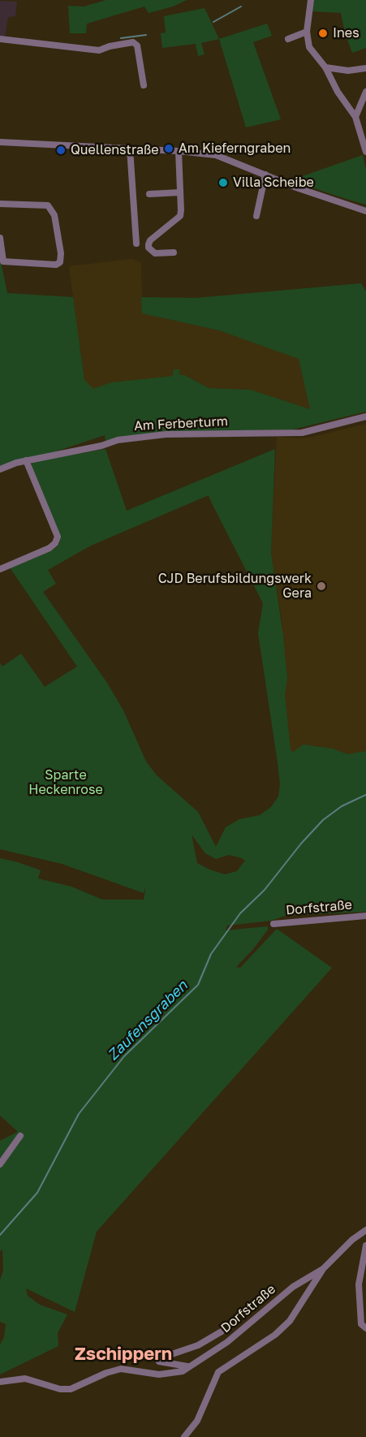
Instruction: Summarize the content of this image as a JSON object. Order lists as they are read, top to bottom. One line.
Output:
{"streets":{"street":["Am Ferberturm","Dorfstraße"]},"districts":["Zschippern"],"water":["Zaufensgraben"],"parks":["Sparte Heckenrose"],"places":["Ines","Am Kieferngraben","Quellenstraße","Villa Scheibe","CJD Berufsbildungswerk Gera"]}
